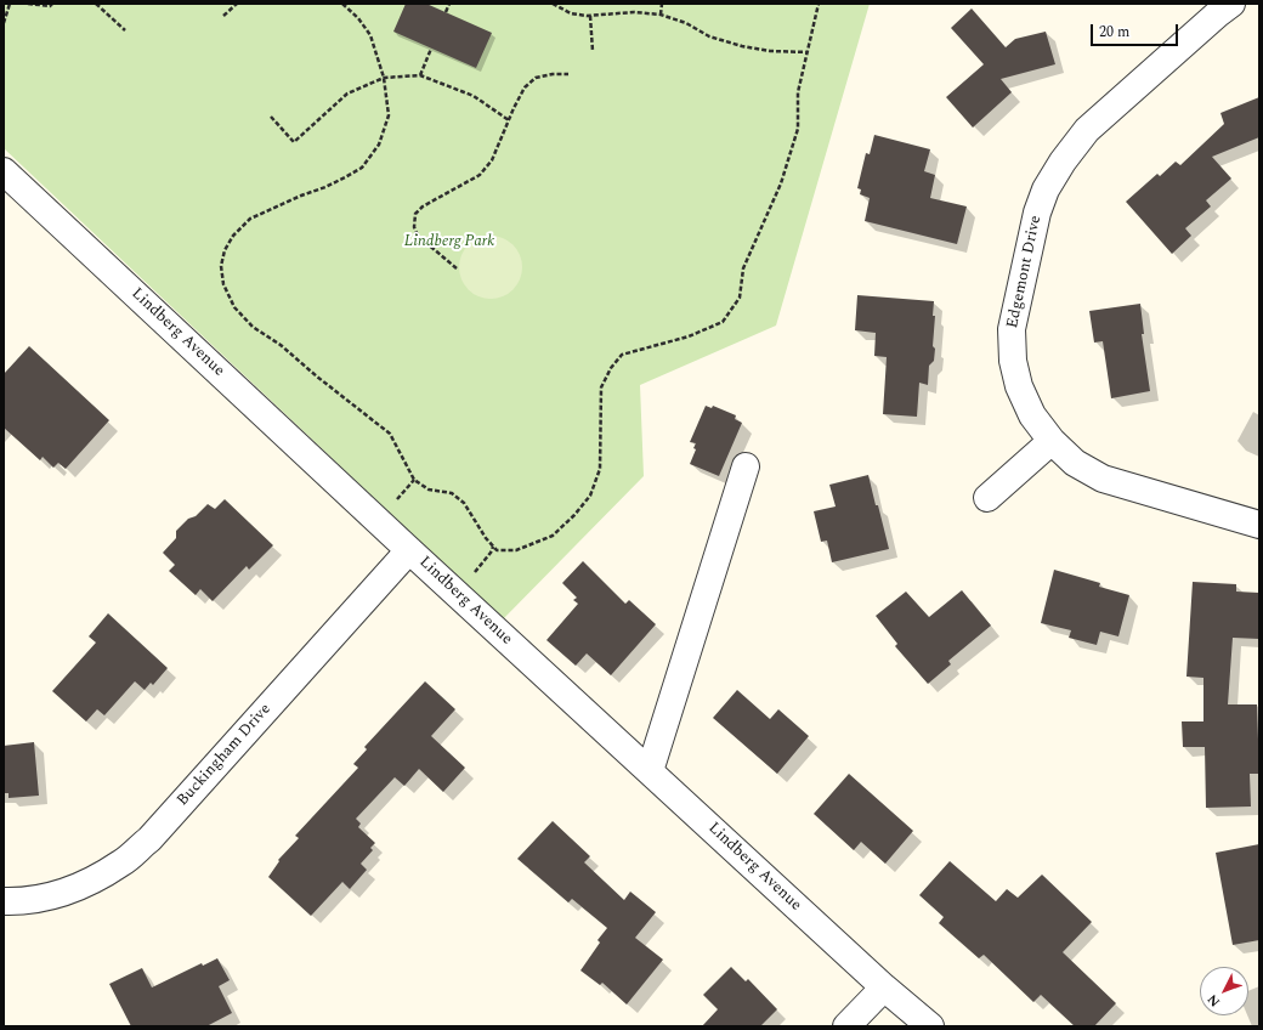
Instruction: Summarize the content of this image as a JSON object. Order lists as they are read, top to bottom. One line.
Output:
{"streets":{"street":["Edgemont Drive","Lindberg Avenue","Buckingham Drive"]},"crossings":[["Lindberg Avenue","Buckingham Drive"]],"parks":["Lindberg Park"],"scale_bar":"20 m","north":"bottom left"}
